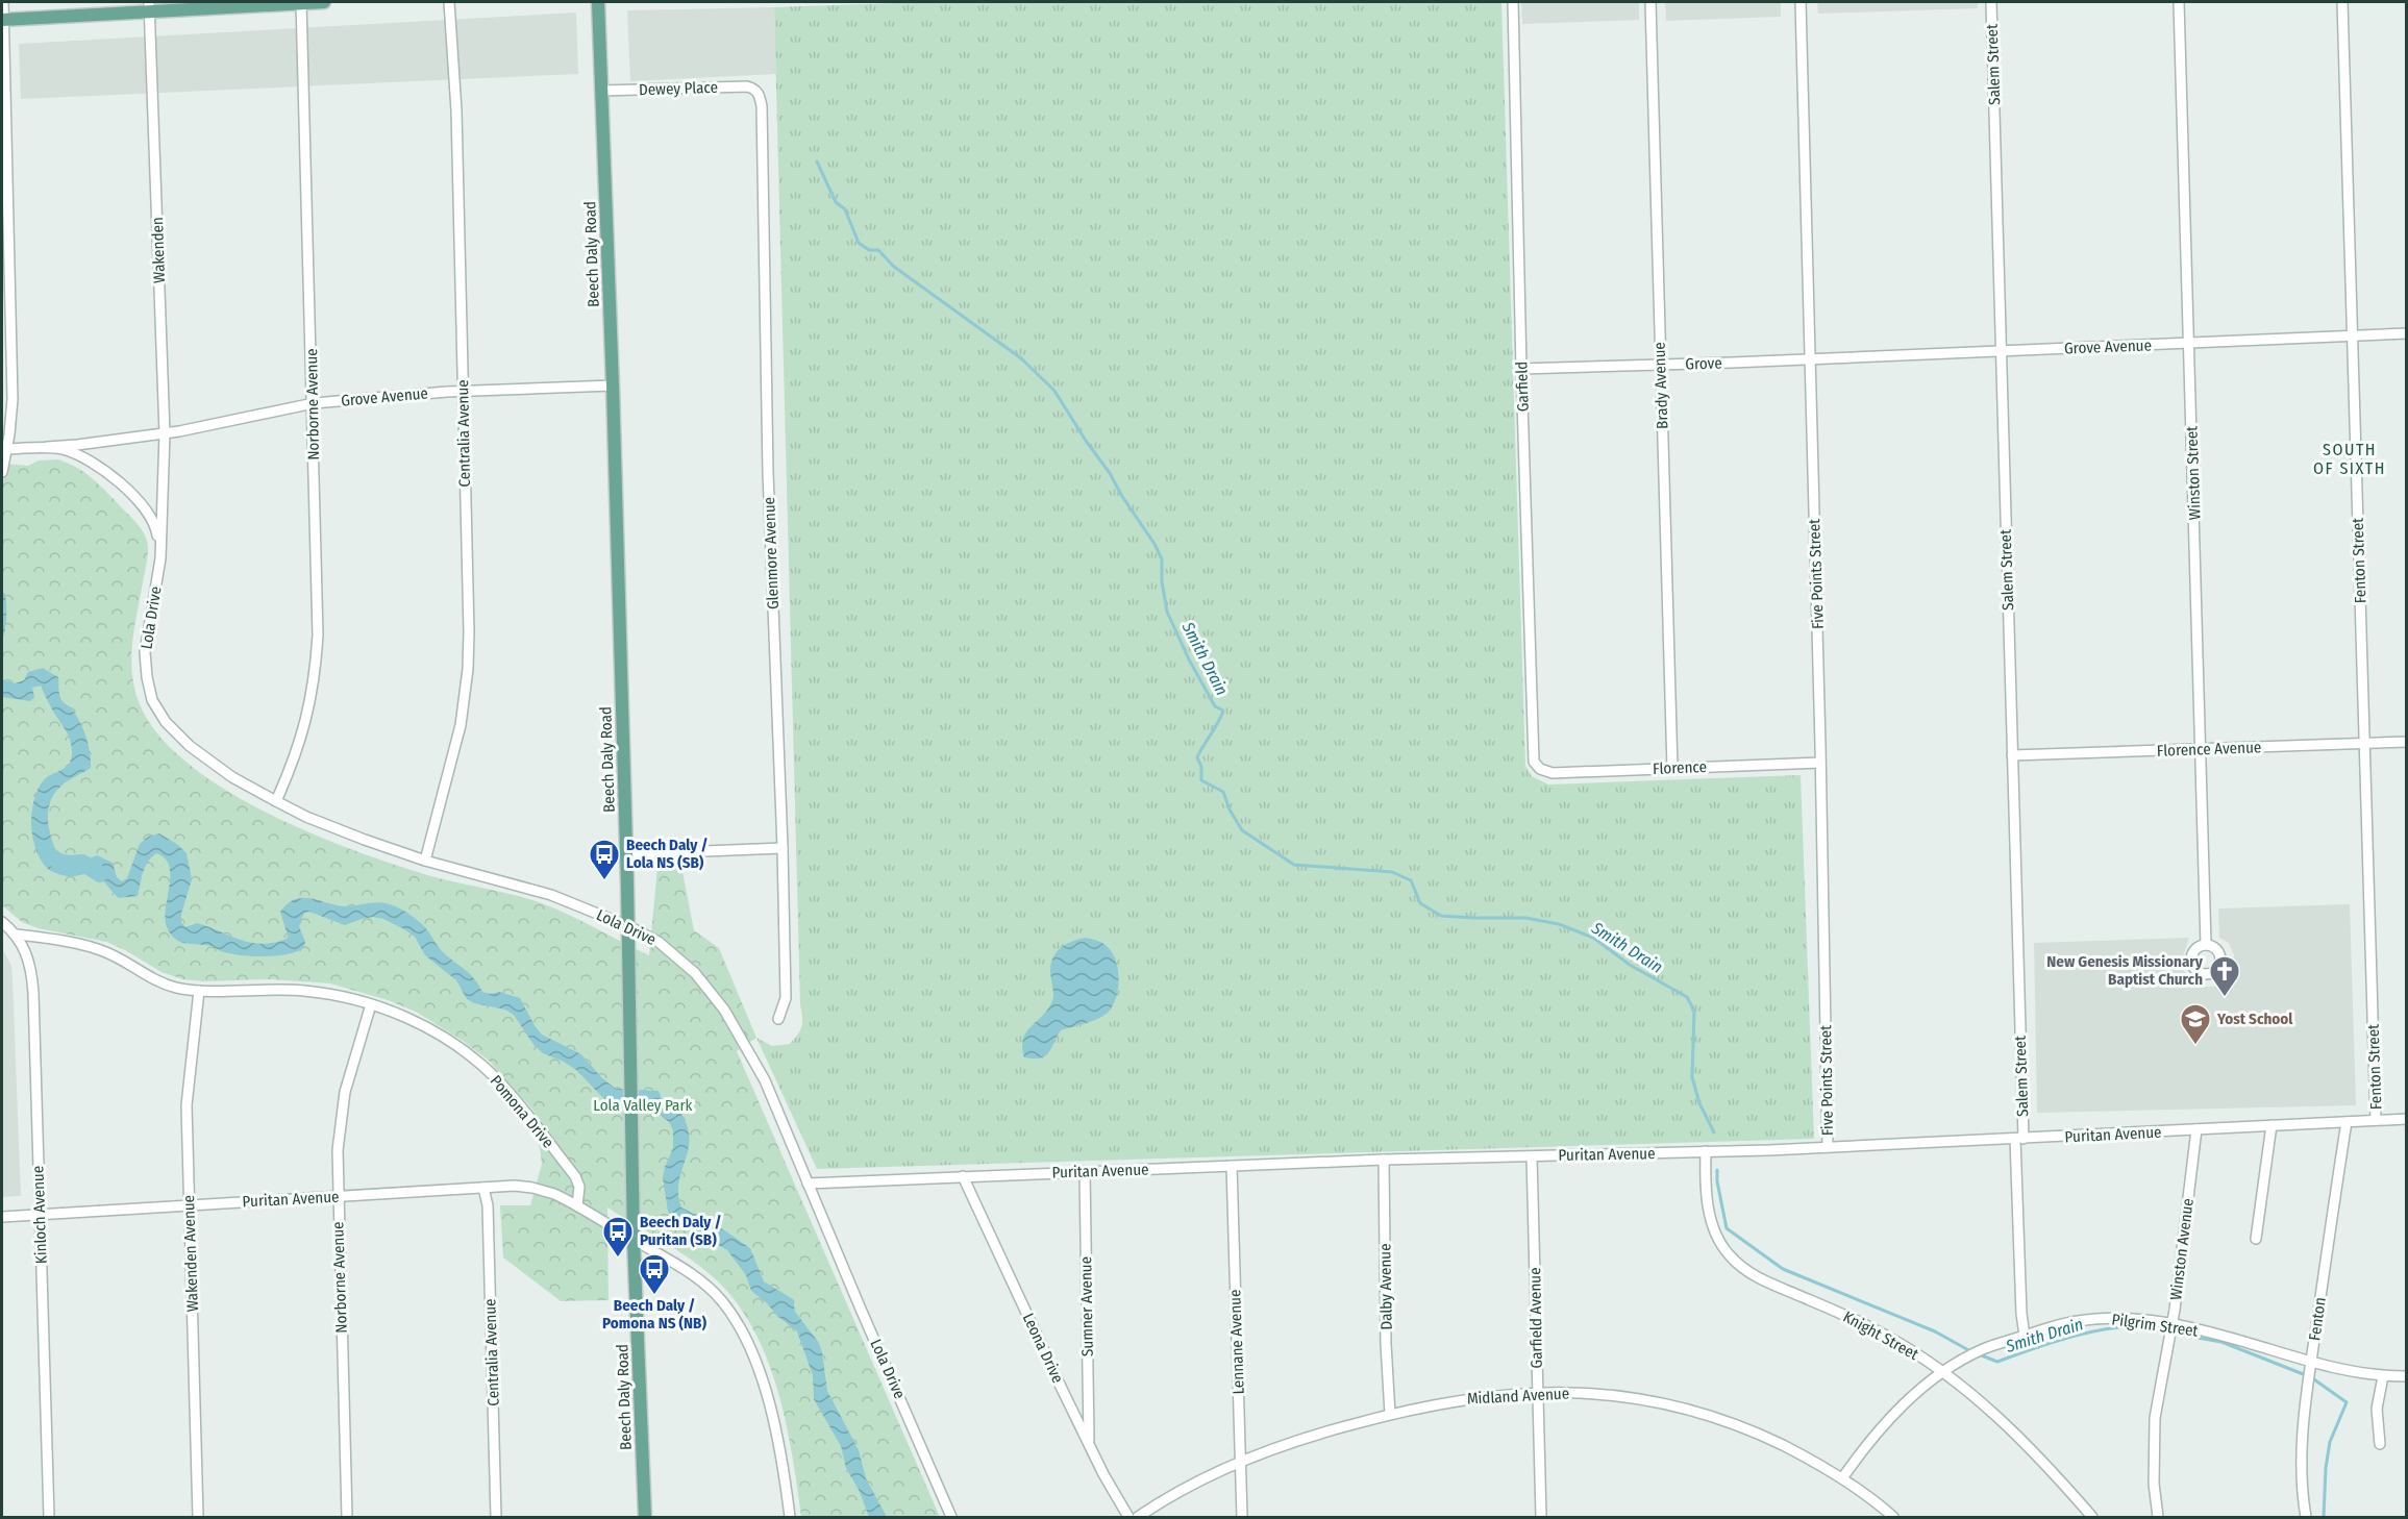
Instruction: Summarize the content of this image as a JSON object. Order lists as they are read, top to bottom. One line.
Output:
{"streets":{"main road":["Beech Daly Road"],"street":["Salem Street","Dewey Place","Wakenden","Grove Avenue","Grove","Brady Avenue","Garfield","Norborne Avenue","Centralia Avenue","Winston Street","Glenmore Avenue","Fenton Street","Five Points Street","Lola Drive","Florence Avenue","Florence","Pomona Drive","Puritan Avenue","Kinloch Avenue","Winston Avenue","Wakenden Avenue","Dalby Avenue","Sumner Avenue","Garfield Avenue","Fenton","Pilgrim Street","Knight Street","Lennane Avenue","Leona Drive","Midland Avenue"]},"crossings":[["Salem Street","Grove Avenue"],["Salem Street","Florence Avenue"],["Salem Street","Puritan Avenue"],["Salem Street","Pilgrim Street"],["Dewey Place","Beech Daly Road"],["Dewey Place","Glenmore Avenue"],["Wakenden","Grove Avenue"],["Wakenden","Lola Drive"],["Beech Daly Road","Grove Avenue"],["Beech Daly Road","Lola Drive"],["Grove Avenue","Grove"],["Grove Avenue","Norborne Avenue"],["Grove Avenue","Centralia Avenue"],["Grove Avenue","Winston Street"],["Grove Avenue","Fenton Street"],["Grove Avenue","Five Points Street"],["Grove Avenue","Lola Drive"],["Grove","Brady Avenue"],["Grove","Garfield"],["Grove","Five Points Street"],["Brady Avenue","Florence"],["Garfield","Florence"],["Norborne Avenue","Lola Drive"],["Norborne Avenue","Pomona Drive"],["Norborne Avenue","Puritan Avenue"],["Centralia Avenue","Lola Drive"],["Centralia Avenue","Puritan Avenue"],["Winston Street","Florence Avenue"],["Fenton Street","Florence Avenue"],["Fenton Street","Puritan Avenue"],["Five Points Street","Florence"],["Five Points Street","Puritan Avenue"],["Lola Drive","Puritan Avenue"],["Pomona Drive","Puritan Avenue"],["Pomona Drive","Kinloch Avenue"],["Pomona Drive","Wakenden Avenue"],["Puritan Avenue","Kinloch Avenue"],["Puritan Avenue","Winston Avenue"],["Puritan Avenue","Wakenden Avenue"],["Puritan Avenue","Dalby Avenue"],["Puritan Avenue","Sumner Avenue"],["Puritan Avenue","Garfield Avenue"],["Puritan Avenue","Fenton"],["Puritan Avenue","Knight Street"],["Puritan Avenue","Lennane Avenue"],["Puritan Avenue","Leona Drive"],["Winston Avenue","Pilgrim Street"],["Dalby Avenue","Midland Avenue"],["Sumner Avenue","Leona Drive"],["Garfield Avenue","Midland Avenue"],["Fenton","Pilgrim Street"],["Pilgrim Street","Knight Street"],["Pilgrim Street","Midland Avenue"],["Lennane Avenue","Midland Avenue"]],"districts":["SOUTH OF SIXTH"],"water":["Smith Drain"],"parks":["Lola Valley Park"],"places":{"bus stop":["Beech Daly / Lola NS (SB)","Beech Daly / Puritan (SB)","Beech Daly / Pomona NS (NB)"],"church":["New Genesis Missionary Baptist Church"],"school or university":["Yost School"]}}
